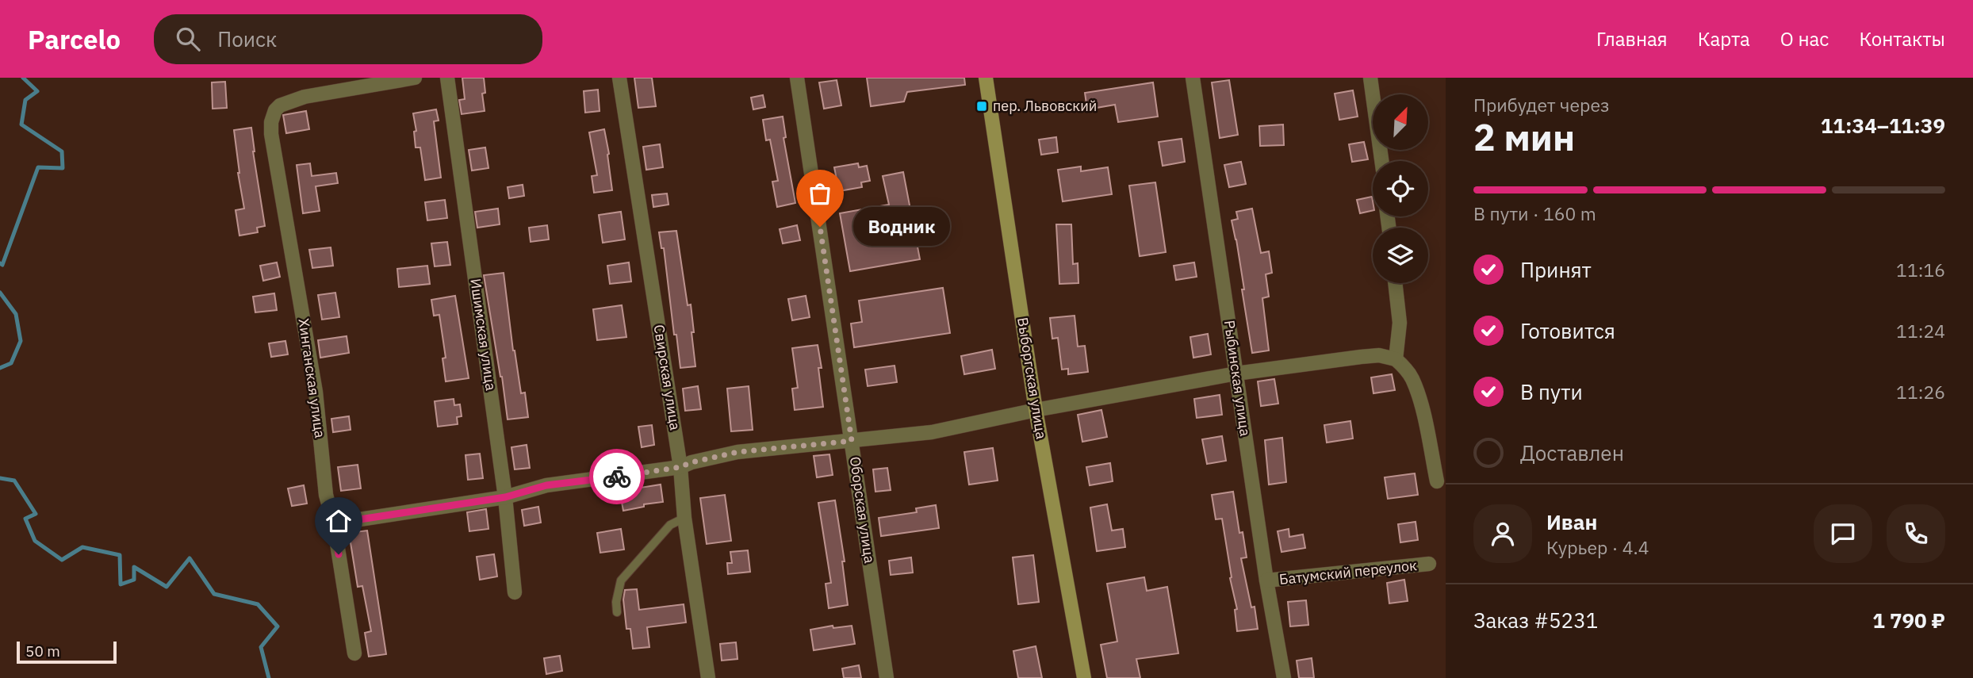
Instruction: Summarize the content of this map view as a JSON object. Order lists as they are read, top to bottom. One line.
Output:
{"streets":{"street":["Ишимская улица","Свирская улица","Хинганская улица","Выборгская улица","Рыбинская улица","Оборская улица","Батумский переулок"]},"crossings":[["Рыбинская улица","Батумский переулок"]],"places":{"transit":["пер. Львовский"],"other":["Водник"]},"scale_bar":"50 m","north":"top right","page":{"header":"Parcelo","search":"Поиск","nav":["Главная","Карта","О нас","Контакты"],"heading":["2 мин","Прибудет через","11:34–11:39"],"panel":["Иван","Курьер · 4.4","Заказ #5231","1 790 ₽"],"bar":"В пути · 160 m","bubble":"Водник","list":[["Принят","11:16"],["Готовится","11:24"],["В пути","11:26"],"Доставлен"],"scale":"50 m"}}
